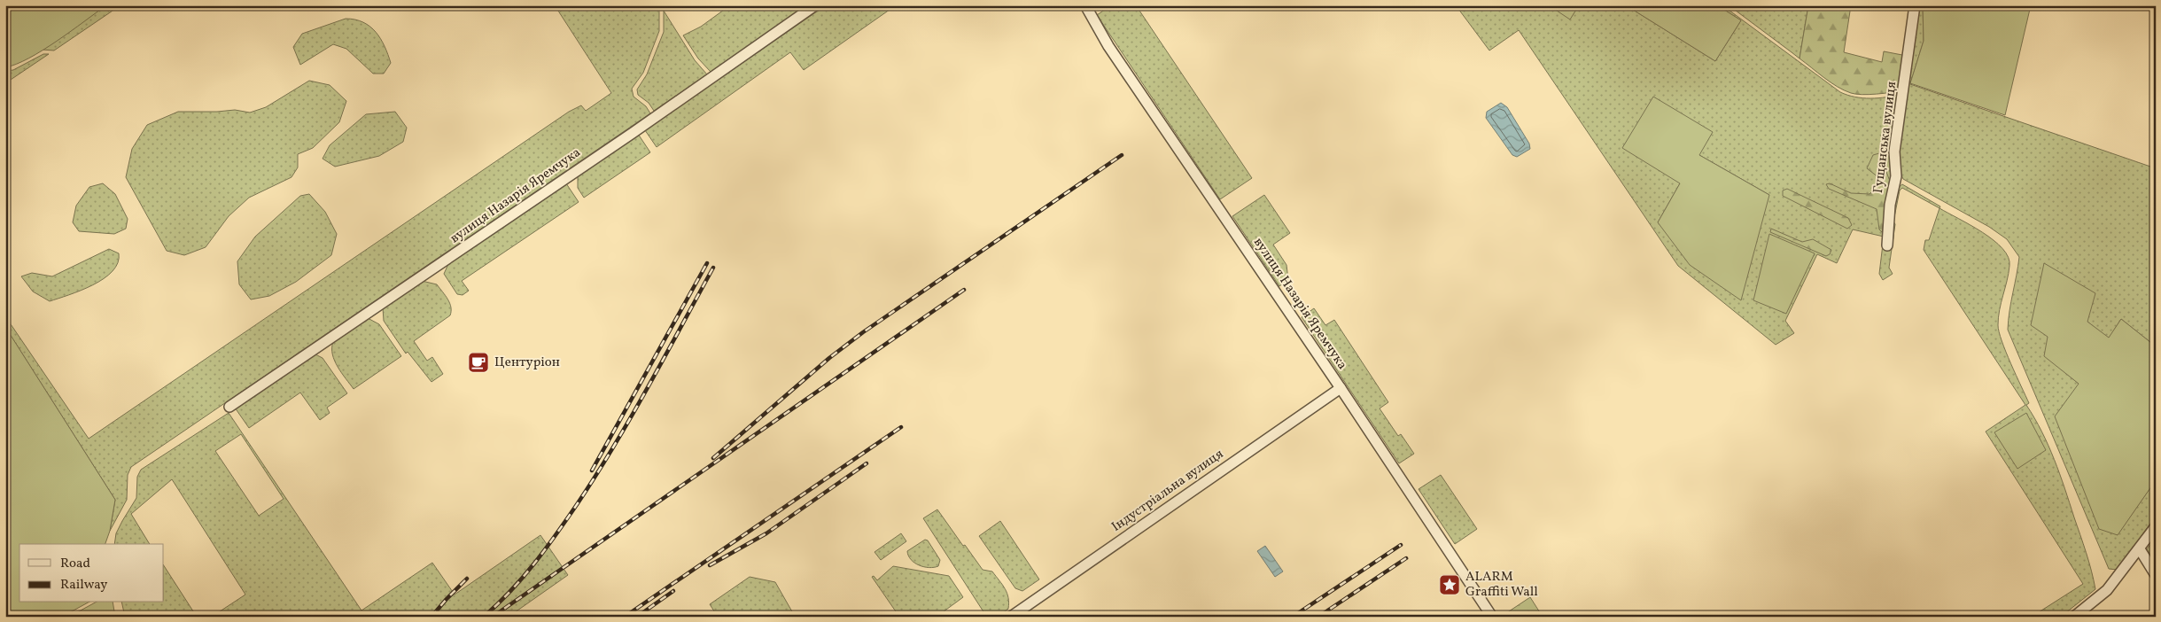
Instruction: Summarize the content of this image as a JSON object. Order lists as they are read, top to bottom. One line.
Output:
{"streets":{"street":["Гущанська вулиця","вулиця Назарія Яремчука","Індустріальна вулиця"]},"crossings":[["вулиця Назарія Яремчука","Індустріальна вулиця"]],"places":{"cafe":["Центуріон"],"place":["ALARM Graffiti Wall"]},"legend":["Road","Railway"]}
